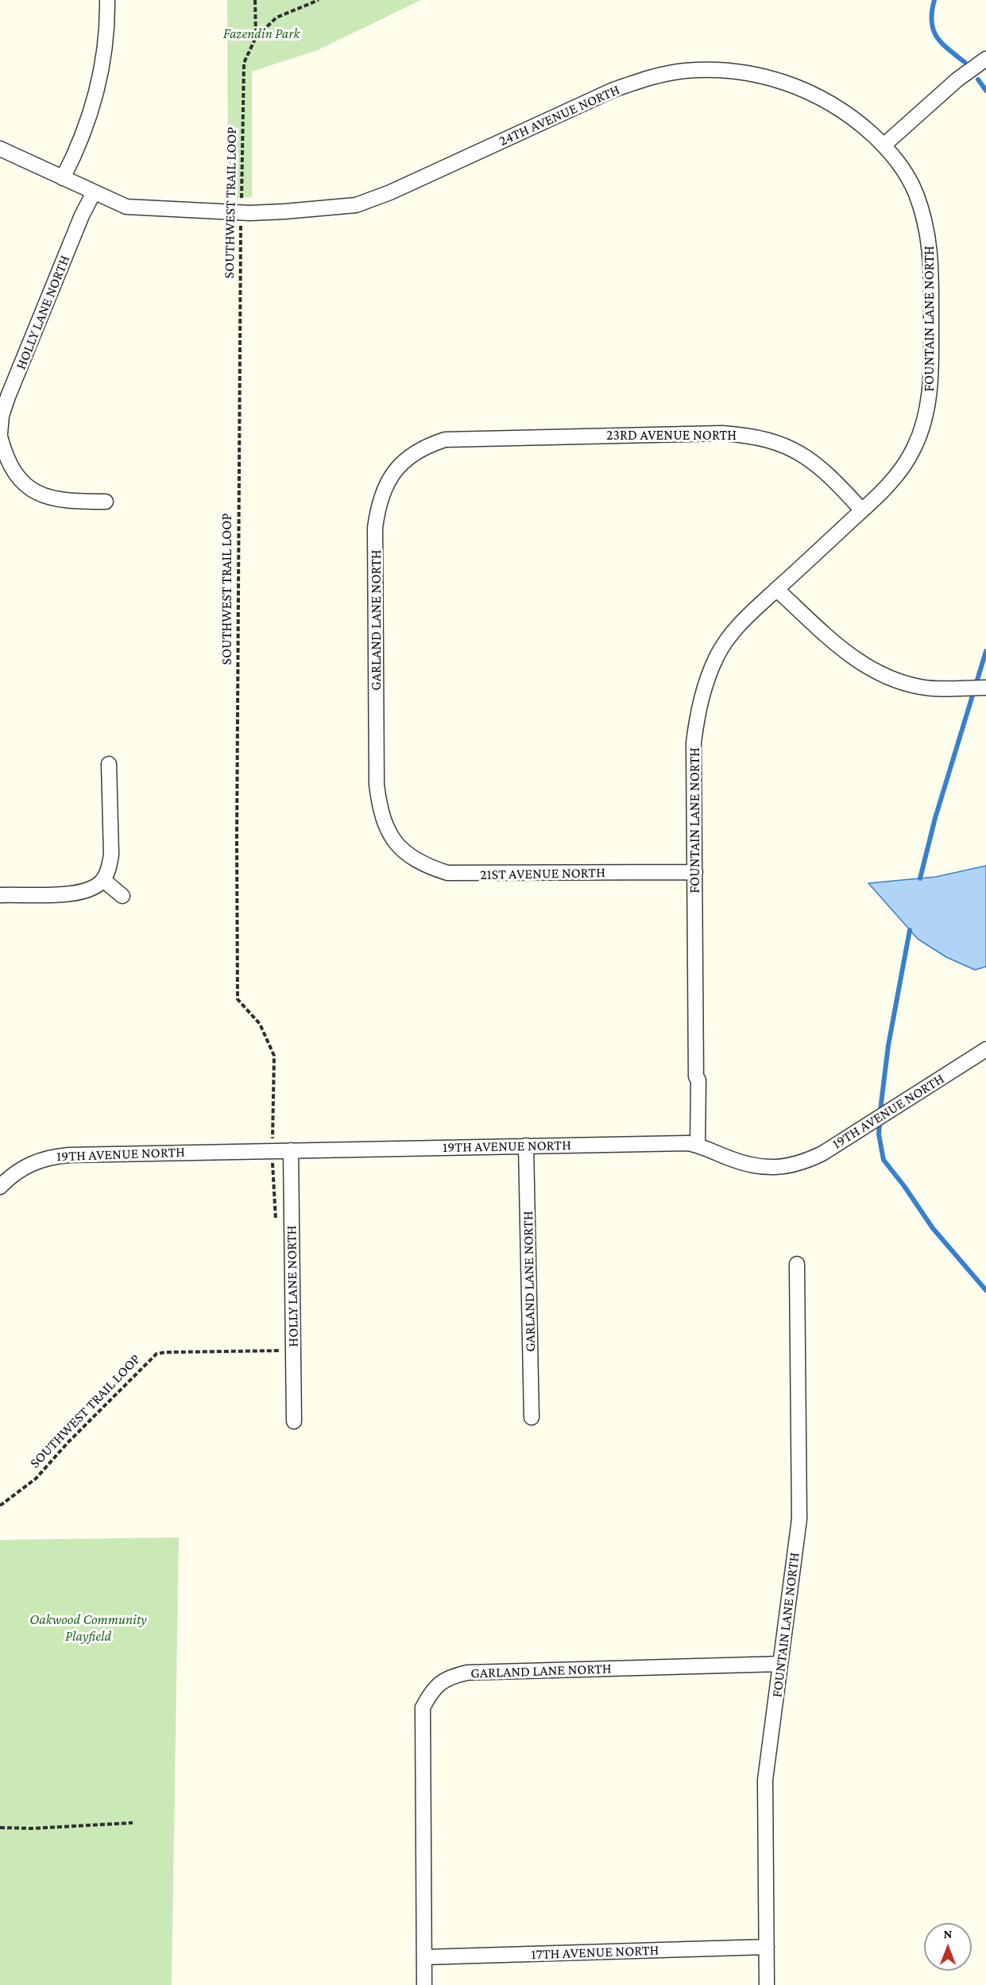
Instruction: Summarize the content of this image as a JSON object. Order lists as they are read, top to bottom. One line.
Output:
{"streets":{"street":["24TH AVENUE NORTH","HOLLY LANE NORTH","FOUNTAIN LANE NORTH","23RD AVENUE NORTH","GARLAND LANE NORTH","21ST AVENUE NORTH","19TH AVENUE NORTH","17TH AVENUE NORTH"],"path":["SOUTHWEST TRAIL LOOP"]},"crossings":[["24TH AVENUE NORTH","SOUTHWEST TRAIL LOOP"],["24TH AVENUE NORTH","HOLLY LANE NORTH"],["24TH AVENUE NORTH","FOUNTAIN LANE NORTH"],["HOLLY LANE NORTH","19TH AVENUE NORTH"],["FOUNTAIN LANE NORTH","23RD AVENUE NORTH"],["FOUNTAIN LANE NORTH","GARLAND LANE NORTH"],["FOUNTAIN LANE NORTH","21ST AVENUE NORTH"],["FOUNTAIN LANE NORTH","19TH AVENUE NORTH"],["FOUNTAIN LANE NORTH","17TH AVENUE NORTH"],["23RD AVENUE NORTH","GARLAND LANE NORTH"],["GARLAND LANE NORTH","21ST AVENUE NORTH"],["GARLAND LANE NORTH","19TH AVENUE NORTH"],["GARLAND LANE NORTH","17TH AVENUE NORTH"]],"parks":["Fazendin Park","Oakwood Community Playfield"],"north":"top"}
